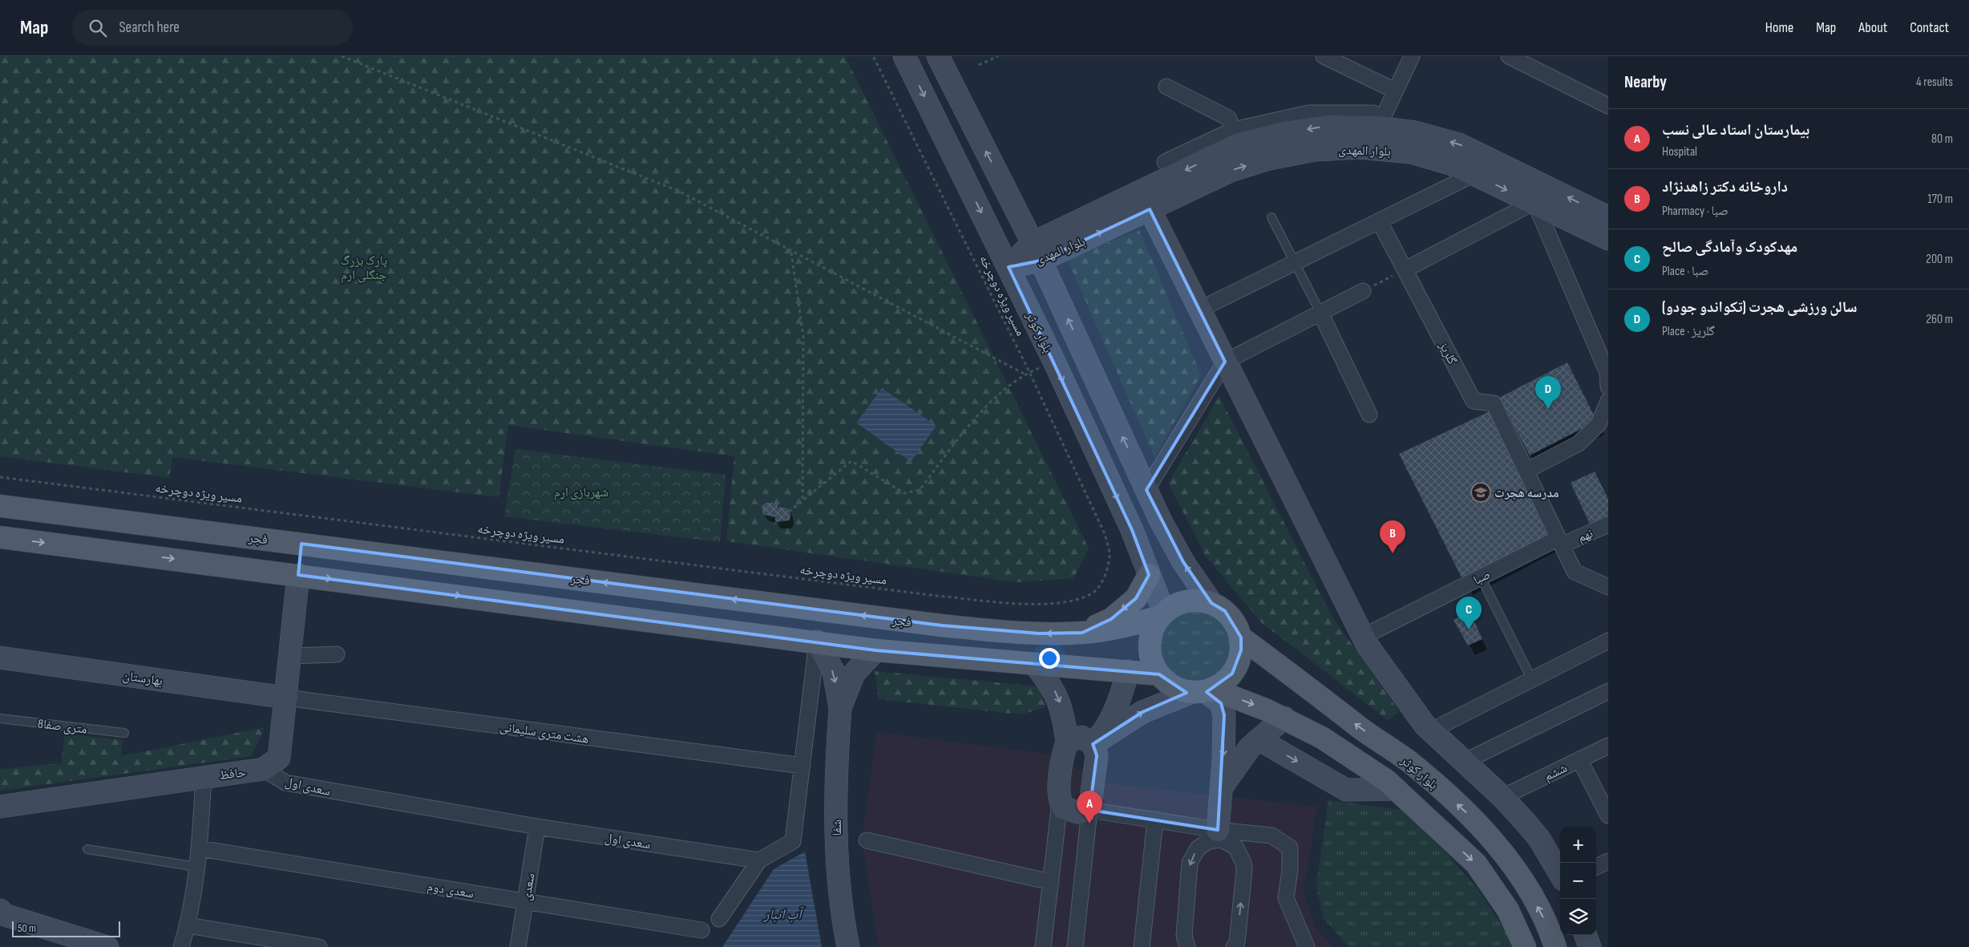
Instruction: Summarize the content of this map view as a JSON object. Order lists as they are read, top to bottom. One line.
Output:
{"streets":{"main road":["بلوار المهدی","بلوار کوثر","فجر","بهارستان","حافظ","شفا"],"street":["گلریز","نهم","صبا","هشت متری سلیمانی","ششم","سعدی اول","سعدی","سعدی دوم"],"lane":["8متری صفا"],"path":["مسیر ویژه دوچرخه"]},"crossings":[["بلوار المهدی","بلوار کوثر"],["بلوار کوثر","فجر"],["گلریز","نهم"],["گلریز","صبا"],["نهم","صبا"],["بهارستان","هشت متری سلیمانی"],["بهارستان","حافظ"],["هشت متری سلیمانی","حافظ"],["حافظ","سعدی اول"],["سعدی اول","سعدی"],["سعدی","سعدی دوم"]],"water":["آب انبار"],"parks":["پارک بزرگ جنگلی ارم","شهربازی ارم"],"places":{"school or university":["مدرسه هجرت"]},"scale_bar":"50 m","page":{"header":"Map","search":"Search here","nav":["Home","Map","About","Contact"],"heading":["Nearby","4 results"],"list":[{"mark":"A","name":"بیمارستان استاد عالی نسب","note":"Hospital","value":"80 m"},{"mark":"B","name":"داروخانه دکتر زاهدنژاد","note":"Pharmacy · صبا","value":"170 m"},{"mark":"C","name":"مهدکودک وآمادگی صالح","note":"Place · صبا","value":"200 m"},{"mark":"D","name":"سالن ورزشی هجرت (تکواندو جودو)","note":"Place · گلریز","value":"260 m"}],"pins":["D","B","C","A"],"map_buttons":["+","−"],"scale":"50 m"}}
